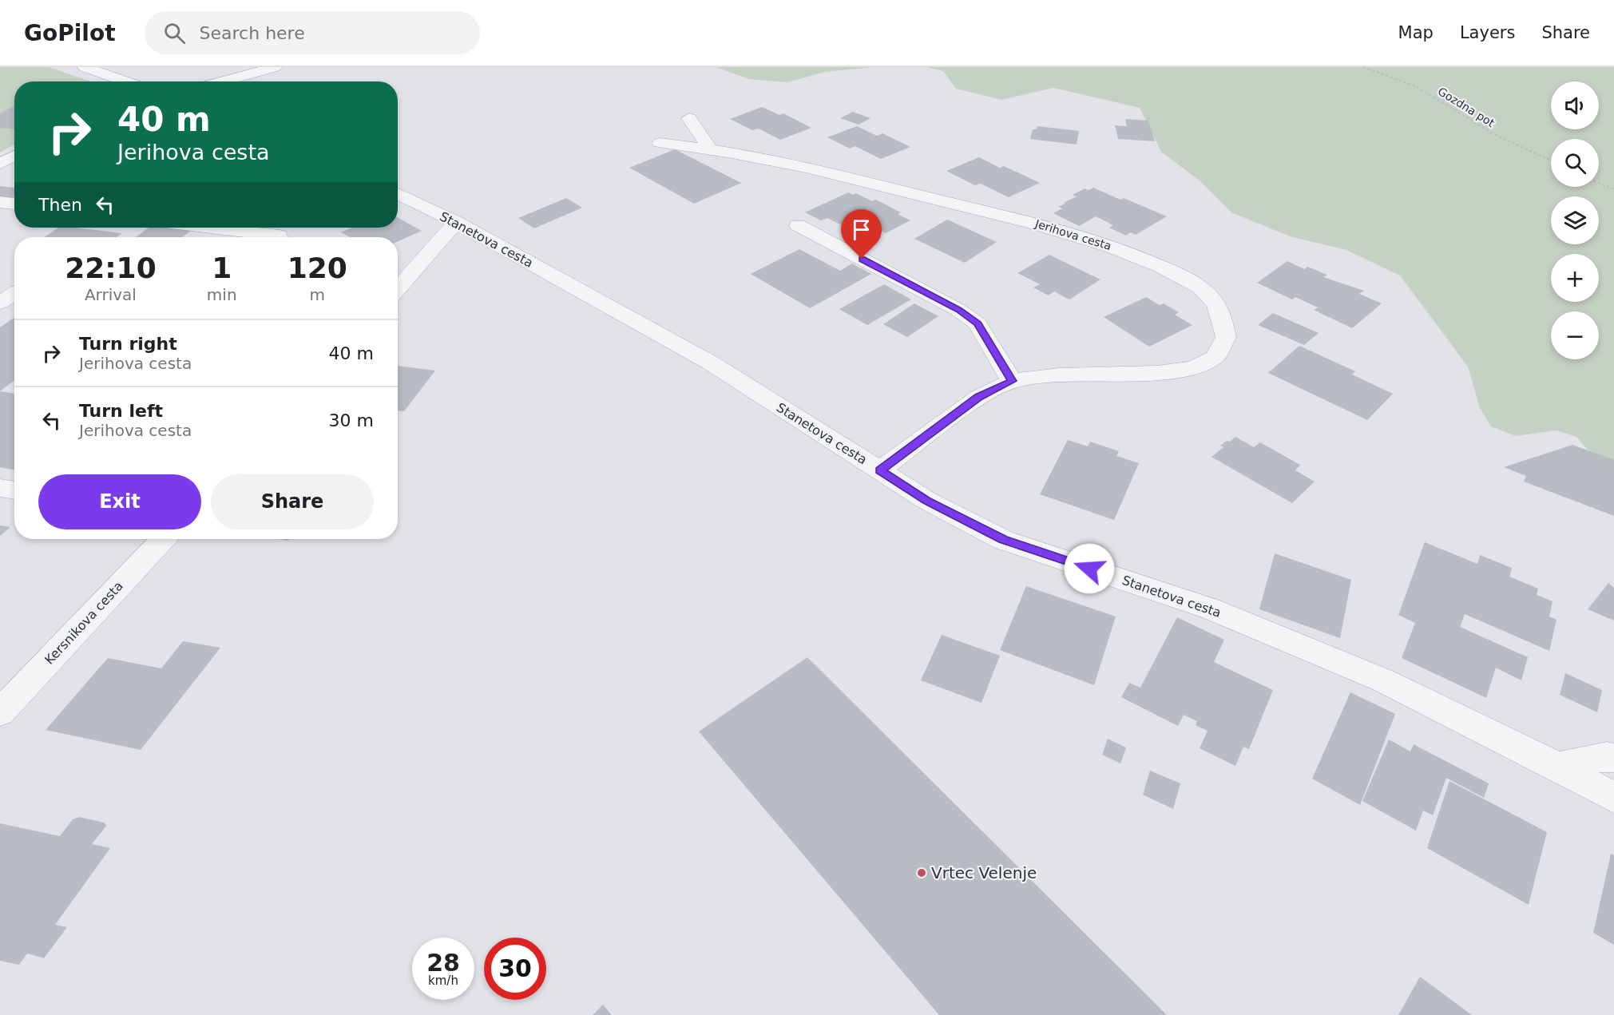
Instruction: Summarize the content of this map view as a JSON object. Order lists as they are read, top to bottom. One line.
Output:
{"streets":{"street":["Jerihova cesta","Stanetova cesta","Kersnikova cesta"],"path":["Gozdna pot"]},"crossings":[["Jerihova cesta","Stanetova cesta"]],"places":["Vrtec Velenje"],"page":{"header":"GoPilot","search":"Search here","nav":["Map","Layers","Share"],"map_buttons":["+","−"],"turn":["40 m","Jerihova cesta"],"then":"Then","eta":["22:10","Arrival","1","min","120","m"],"list":[{"name":"Turn right","note":"Jerihova cesta","value":"40 m"},{"name":"Turn left","note":"Jerihova cesta","value":"30 m"}],"buttons":["Exit","Share"],"speed":"28 km/h","limit":"30"}}
